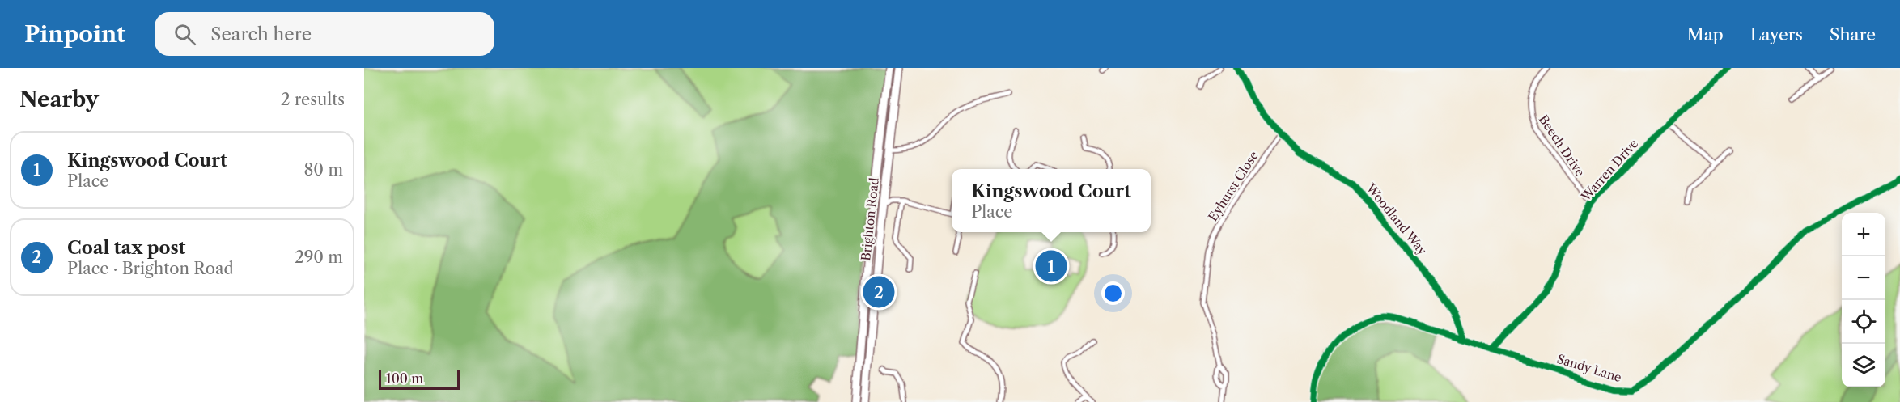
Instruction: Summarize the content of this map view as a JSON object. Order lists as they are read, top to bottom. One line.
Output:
{"streets":{"highway":["Brighton Road"],"street":["Beech Drive","Warren Drive","Eyhurst Close","Woodland Way","Sandy Lane"]},"crossings":[["Beech Drive","Warren Drive"],["Warren Drive","Sandy Lane"],["Eyhurst Close","Woodland Way"],["Woodland Way","Sandy Lane"]],"scale_bar":"100 m","page":{"header":"Pinpoint","search":"Search here","nav":["Map","Layers","Share"],"heading":["Nearby","2 results"],"list":[{"mark":"1","name":"Kingswood Court","note":"Place","value":"80 m"},{"mark":"2","name":"Coal tax post","note":"Place · Brighton Road","value":"290 m"}],"popup":["Kingswood Court","Place"],"map_buttons":["+","−"],"pins":["1","2"],"scale":"100 m"}}
